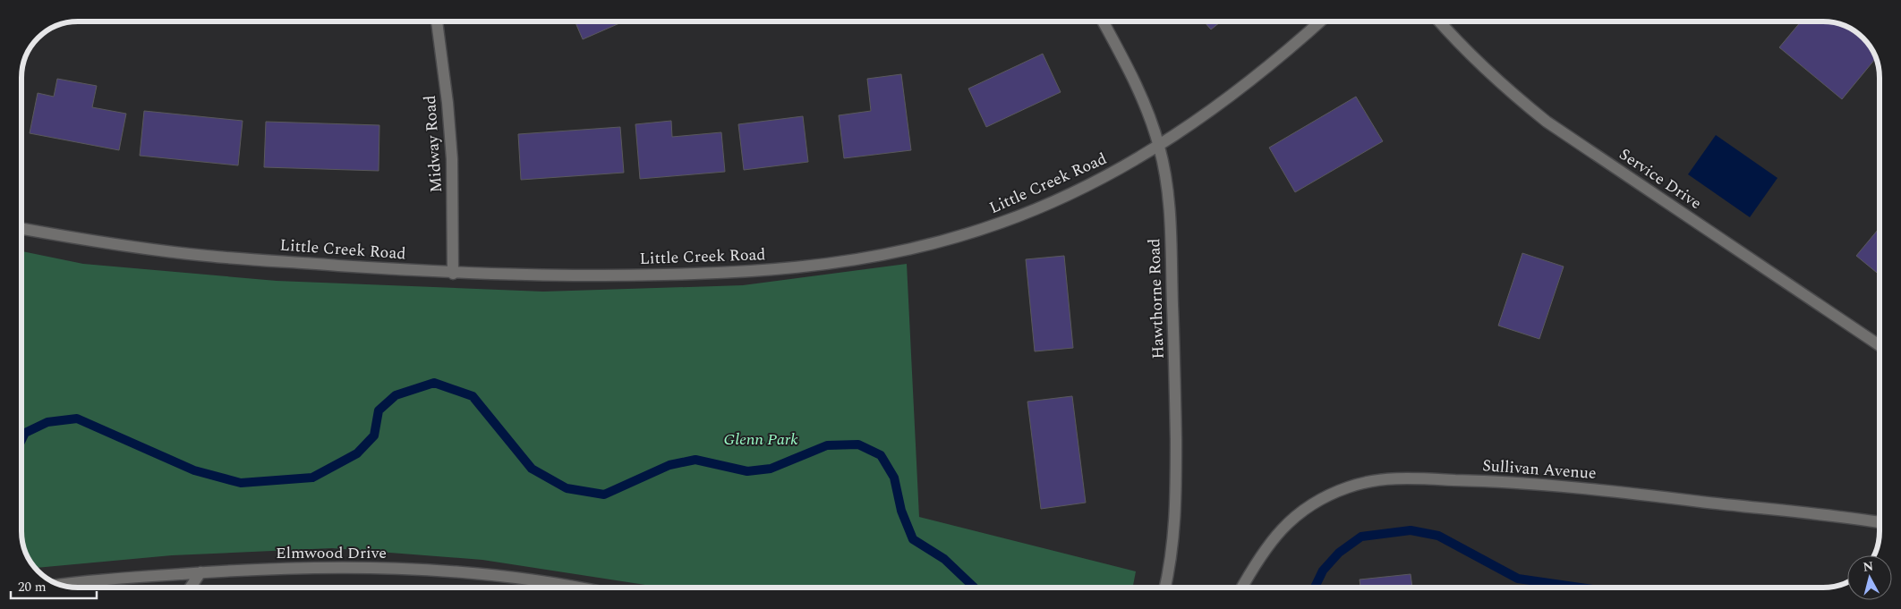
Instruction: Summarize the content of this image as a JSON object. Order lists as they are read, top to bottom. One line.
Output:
{"streets":{"street":["Midway Road","Service Drive","Little Creek Road","Hawthorne Road","Sullivan Avenue","Elmwood Drive"]},"crossings":[["Midway Road","Little Creek Road"],["Little Creek Road","Hawthorne Road"]],"parks":["Glenn Park"],"scale_bar":"20 m","north":"top"}
